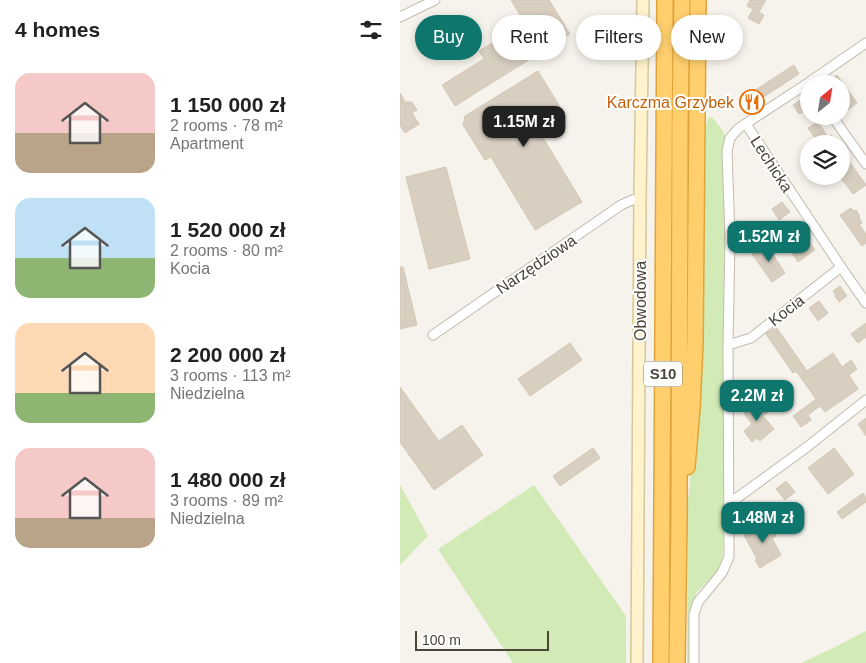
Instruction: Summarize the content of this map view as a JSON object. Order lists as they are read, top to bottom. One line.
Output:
{"streets":{"highway":["S10"],"street":["Lechicka","Narzędziowa","Obwodowa","Kocia"]},"crossings":[["Lechicka","Kocia"],["Narzędziowa","Obwodowa"]],"places":{"restaurant":["Karczma Grzybek"]},"scale_bar":"100 m","north":"top right","page":{"heading":"4 homes","chip":["Buy","Rent","Filters","New"],"list":[{"name":"1 150 000 zł","note":"2 rooms · 78 m² · Apartment"},{"name":"1 520 000 zł","note":"2 rooms · 80 m² · Kocia"},{"name":"2 200 000 zł","note":"3 rooms · 113 m² · Niedzielna"},{"name":"1 480 000 zł","note":"3 rooms · 89 m² · Niedzielna"}],"price":["1.15M zł","1.52M zł","2.2M zł","1.48M zł"],"scale":"100 m"}}
